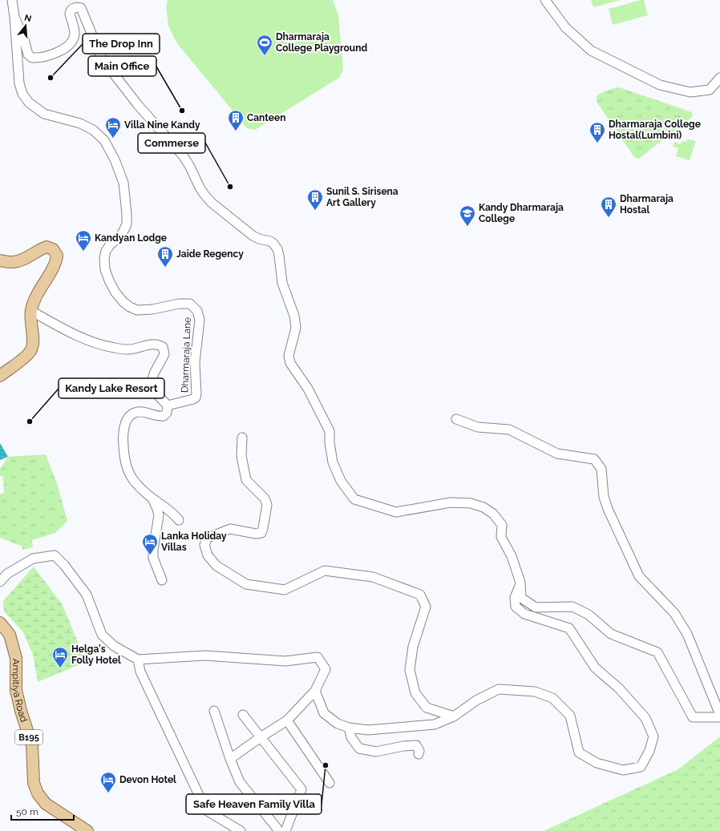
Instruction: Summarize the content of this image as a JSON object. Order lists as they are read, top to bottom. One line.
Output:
{"streets":{"main road":["Ampitiya Road","B195"],"street":["Dharmaraja Lane"]},"places":{"sports":["Dharmaraja College Playground"],"other":["The Drop Inn","Main Office","Commerse","Kandy Lake Resort","Safe Heaven Family Villa"],"building":["Canteen","Dharmaraja College Hostal(Lumbini)","Sunil S. Sirisena Art Gallery","Dharmaraja Hostal","Jaide Regency"],"hotel":["Villa Nine Kandy","Kandyan Lodge","Lanka Holiday Villas","Helga's Folly Hotel","Devon Hotel"],"school or university":["Kandy Dharmaraja College"]},"scale_bar":"50 m","north":"top"}
